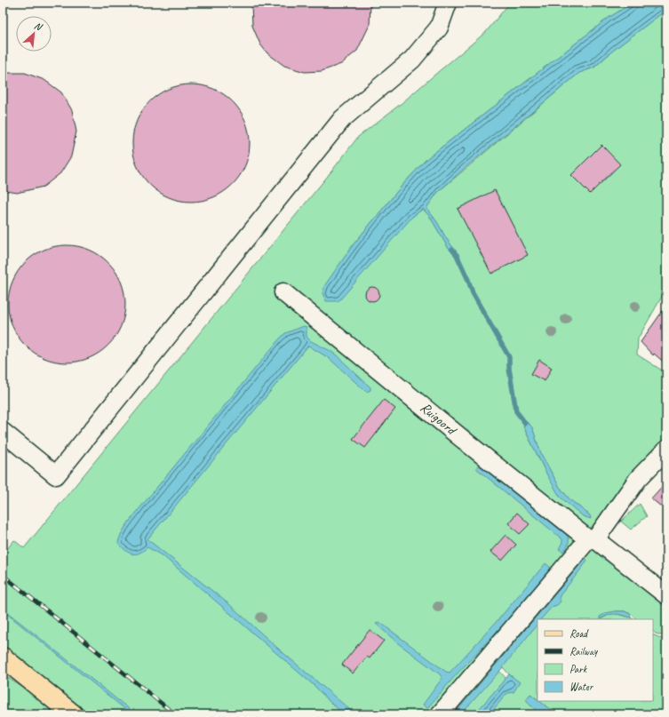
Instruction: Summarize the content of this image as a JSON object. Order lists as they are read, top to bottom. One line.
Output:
{"streets":{"street":["Ruigoord"]},"legend":["Road","Railway","Park","Water"],"north":"top right"}
